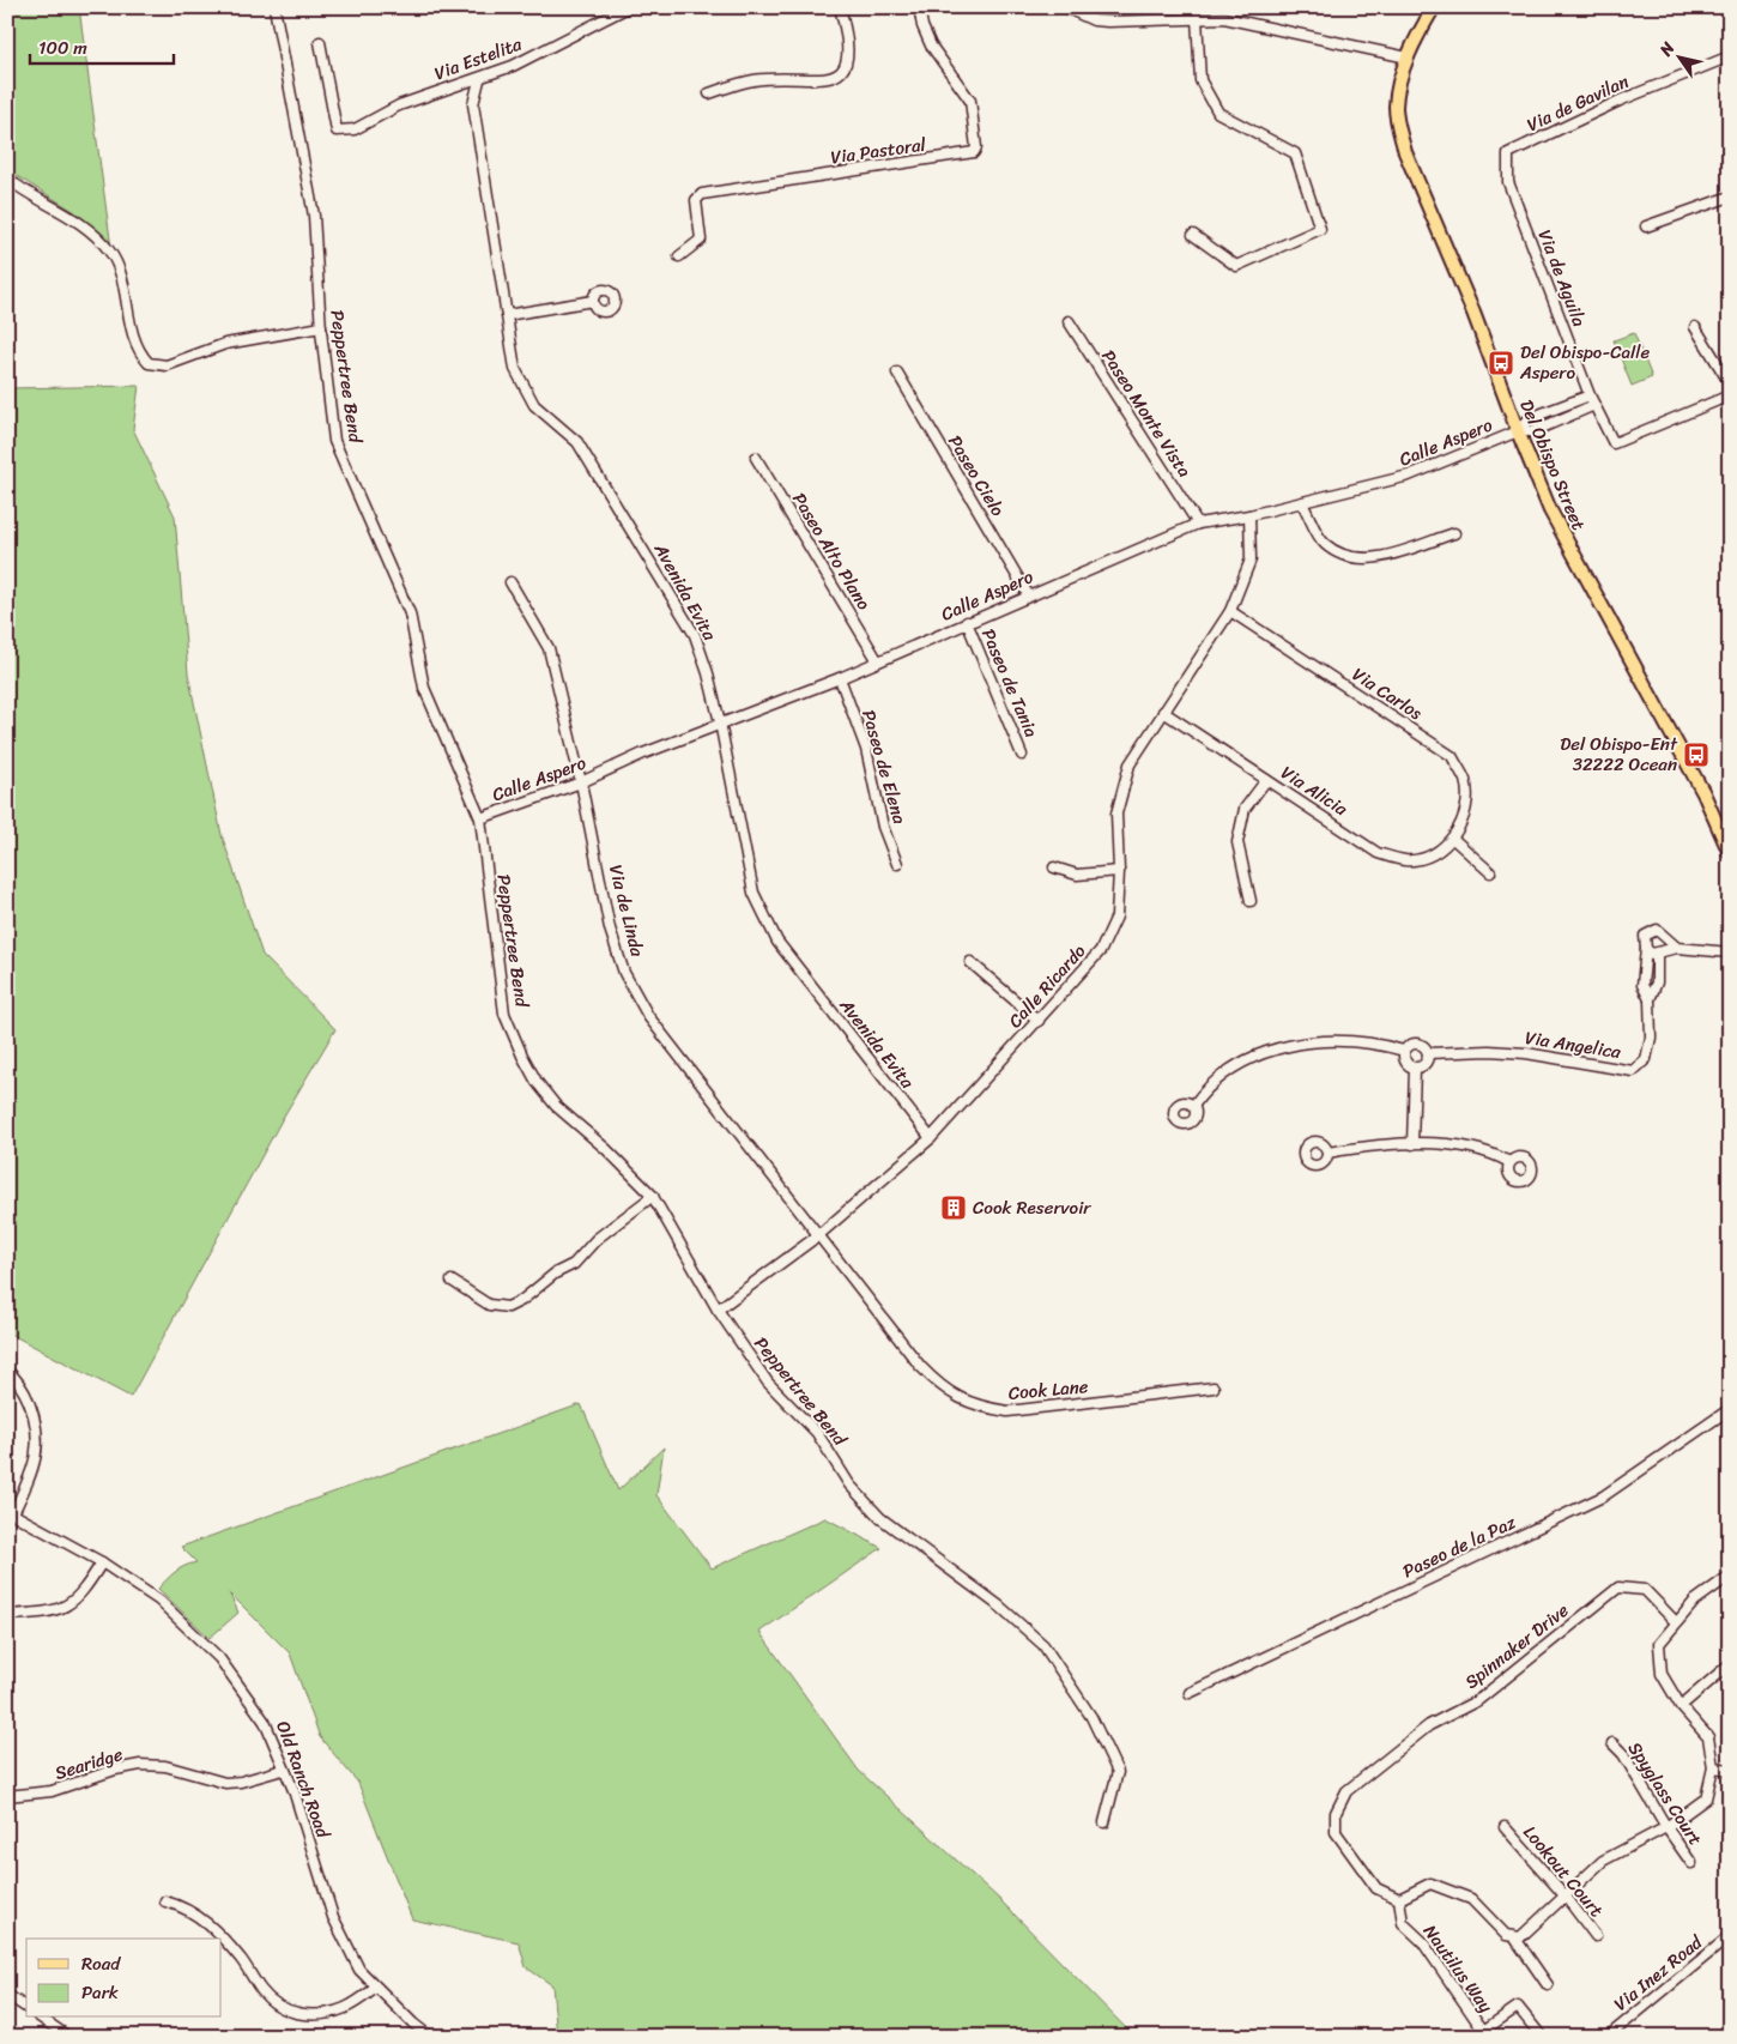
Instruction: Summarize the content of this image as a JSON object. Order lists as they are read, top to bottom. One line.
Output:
{"streets":{"main road":["Del Obispo Street"],"street":["Via Estelita","Via de Gavilan","Via Pastoral","Via de Aguila","Peppertree Bend","Paseo Monte Vista","Calle Aspero","Paseo Cielo","Paseo Alto Plano","Avenida Evita","Paseo de Tania","Via Carlos","Paseo de Elena","Via Alicia","Via de Linda","Calle Ricardo","Via Angelica","Cook Lane","Paseo de la Paz","Spinnaker Drive","Searidge","Old Ranch Road","Spyglass Court","Lookout Court","Nautilus Way","Via Inez Road"]},"crossings":[["Via Estelita","Avenida Evita"],["Via de Gavilan","Via de Aguila"],["Via de Aguila","Calle Aspero"],["Peppertree Bend","Calle Aspero"],["Peppertree Bend","Calle Ricardo"],["Paseo Monte Vista","Calle Aspero"],["Calle Aspero","Del Obispo Street"],["Calle Aspero","Paseo Cielo"],["Calle Aspero","Paseo Alto Plano"],["Calle Aspero","Avenida Evita"],["Calle Aspero","Paseo de Tania"],["Calle Aspero","Paseo de Elena"],["Calle Aspero","Via de Linda"],["Calle Aspero","Calle Ricardo"],["Avenida Evita","Calle Ricardo"],["Via Carlos","Via Alicia"],["Via Carlos","Calle Ricardo"],["Via Alicia","Calle Ricardo"],["Via de Linda","Calle Ricardo"],["Via de Linda","Cook Lane"],["Calle Ricardo","Cook Lane"],["Spinnaker Drive","Nautilus Way"],["Searidge","Old Ranch Road"]],"places":{"bus stop":["Del Obispo-Calle Aspero","Del Obispo-Ent 32222 Ocean"],"building":["Cook Reservoir"]},"legend":["Road","Park"],"scale_bar":"100 m","north":"top left"}
